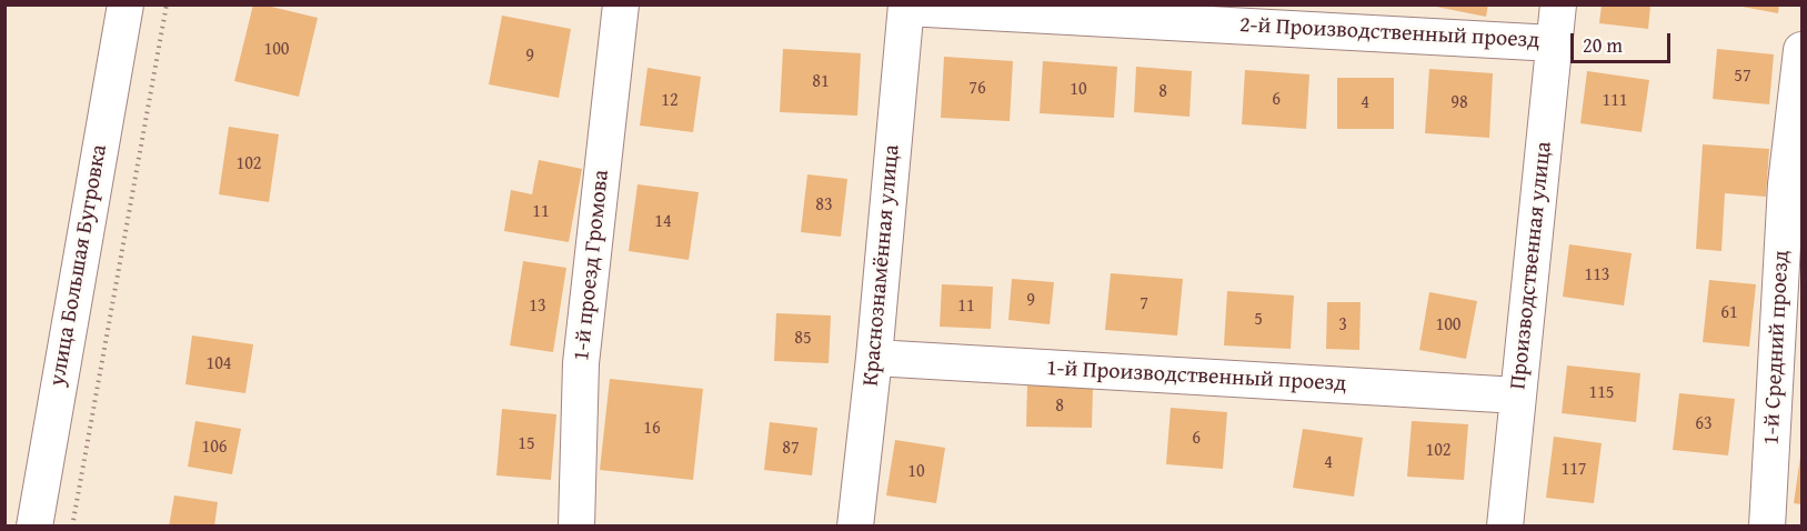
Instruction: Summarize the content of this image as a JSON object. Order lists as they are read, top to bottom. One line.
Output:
{"streets":{"street":["2-й Производственный проезд","улица Большая Бугровка","1-й проезд Громова","Краснознамённая улица","Производственная улица","1-й Средний проезд","1-й Производственный проезд"]},"crossings":[["2-й Производственный проезд","Краснознамённая улица"],["2-й Производственный проезд","Производственная улица"],["Краснознамённая улица","1-й Производственный проезд"],["Производственная улица","1-й Производственный проезд"]],"house_numbers":["100","9","57","81","76","10","8","6","12","111","4","98","102","83","11","14","113","9","7","13","11","61","5","3","100","85","104","115","8","63","16","6","15","106","87","102","4","117","10"],"scale_bar":"20 m"}
